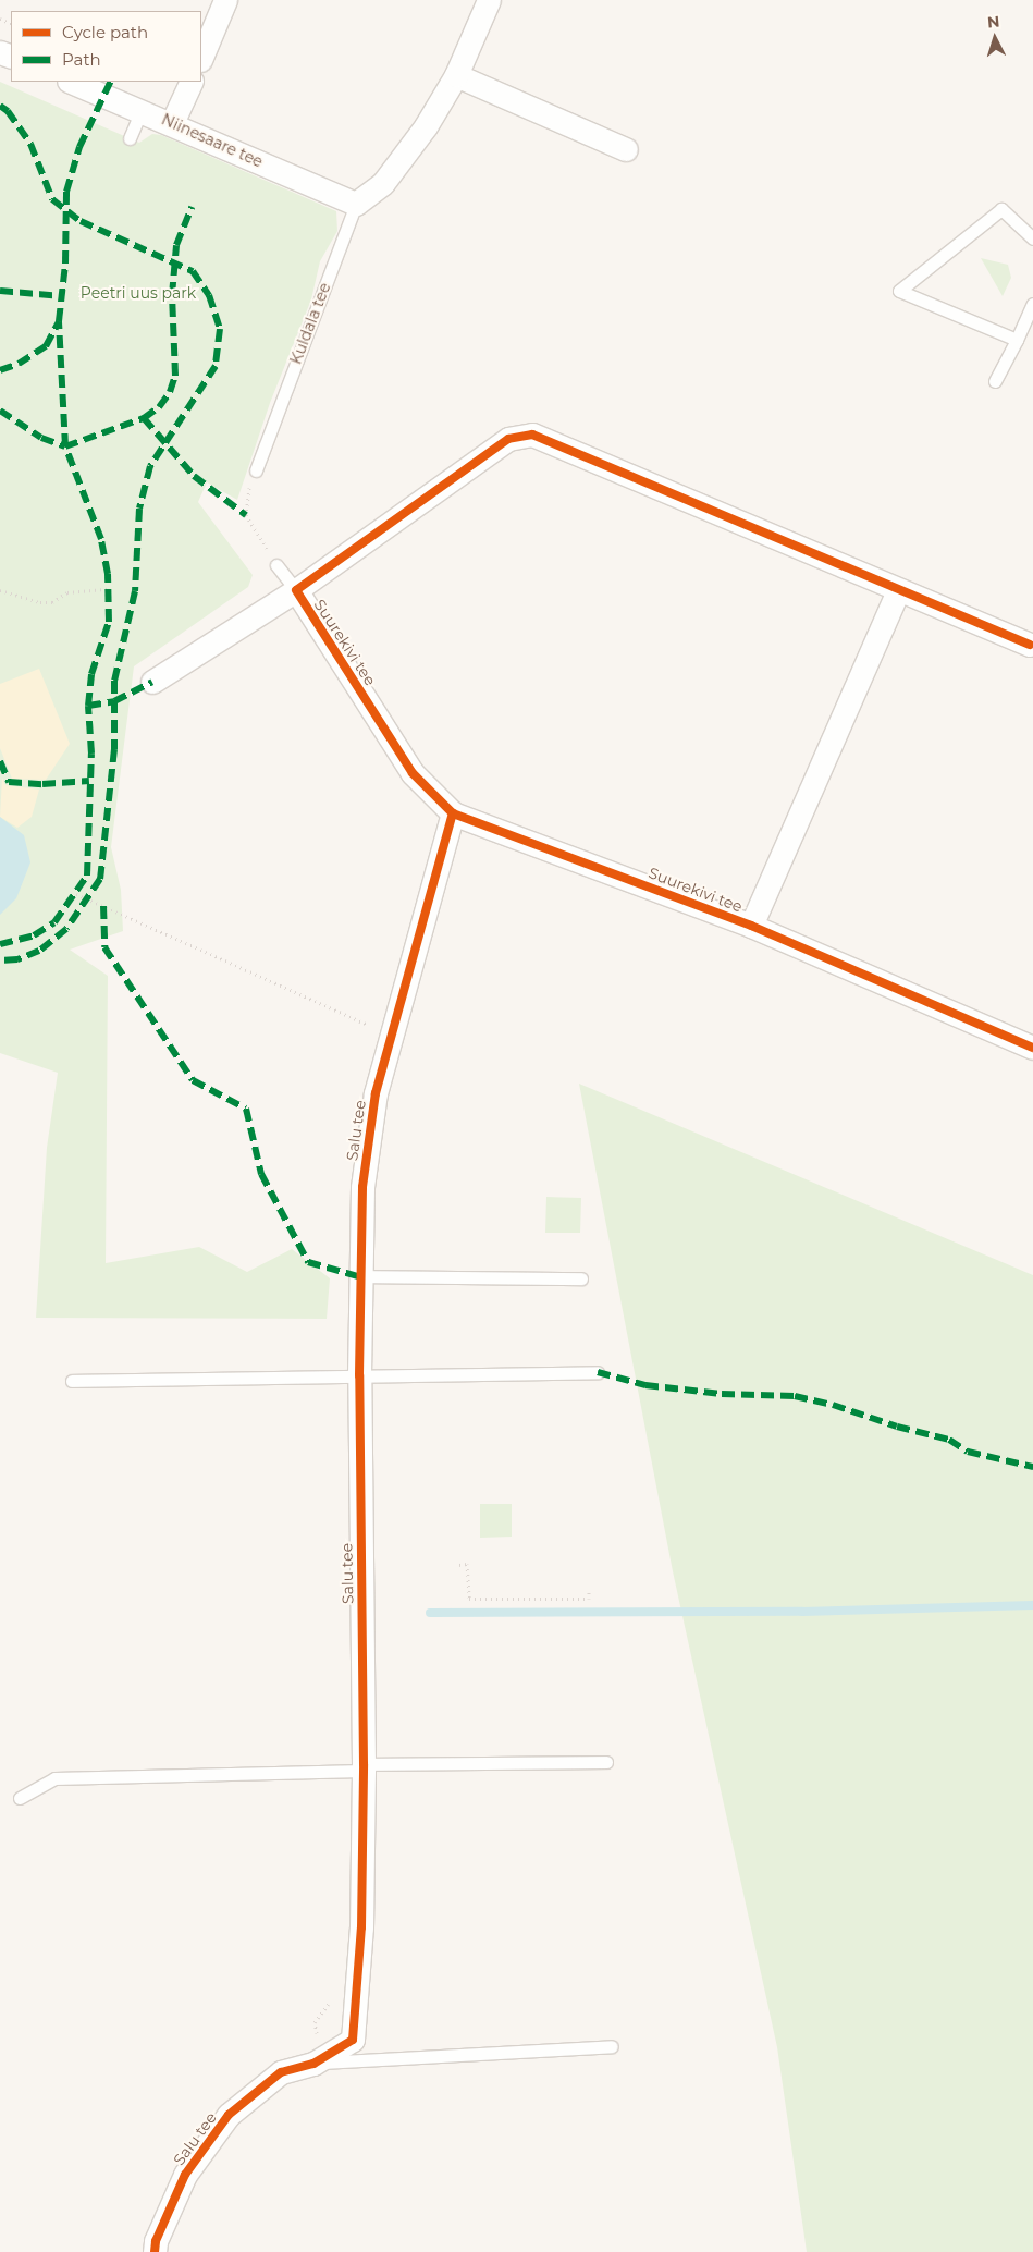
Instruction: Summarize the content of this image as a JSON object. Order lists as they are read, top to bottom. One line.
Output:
{"streets":{"street":["Niinesaare tee","Suurekivi tee","Salu tee"],"lane":["Kuldala tee"]},"crossings":[["Niinesaare tee","Kuldala tee"],["Suurekivi tee","Salu tee"]],"parks":["Peetri uus park"],"legend":["Cycle path","Path"],"north":"top"}
